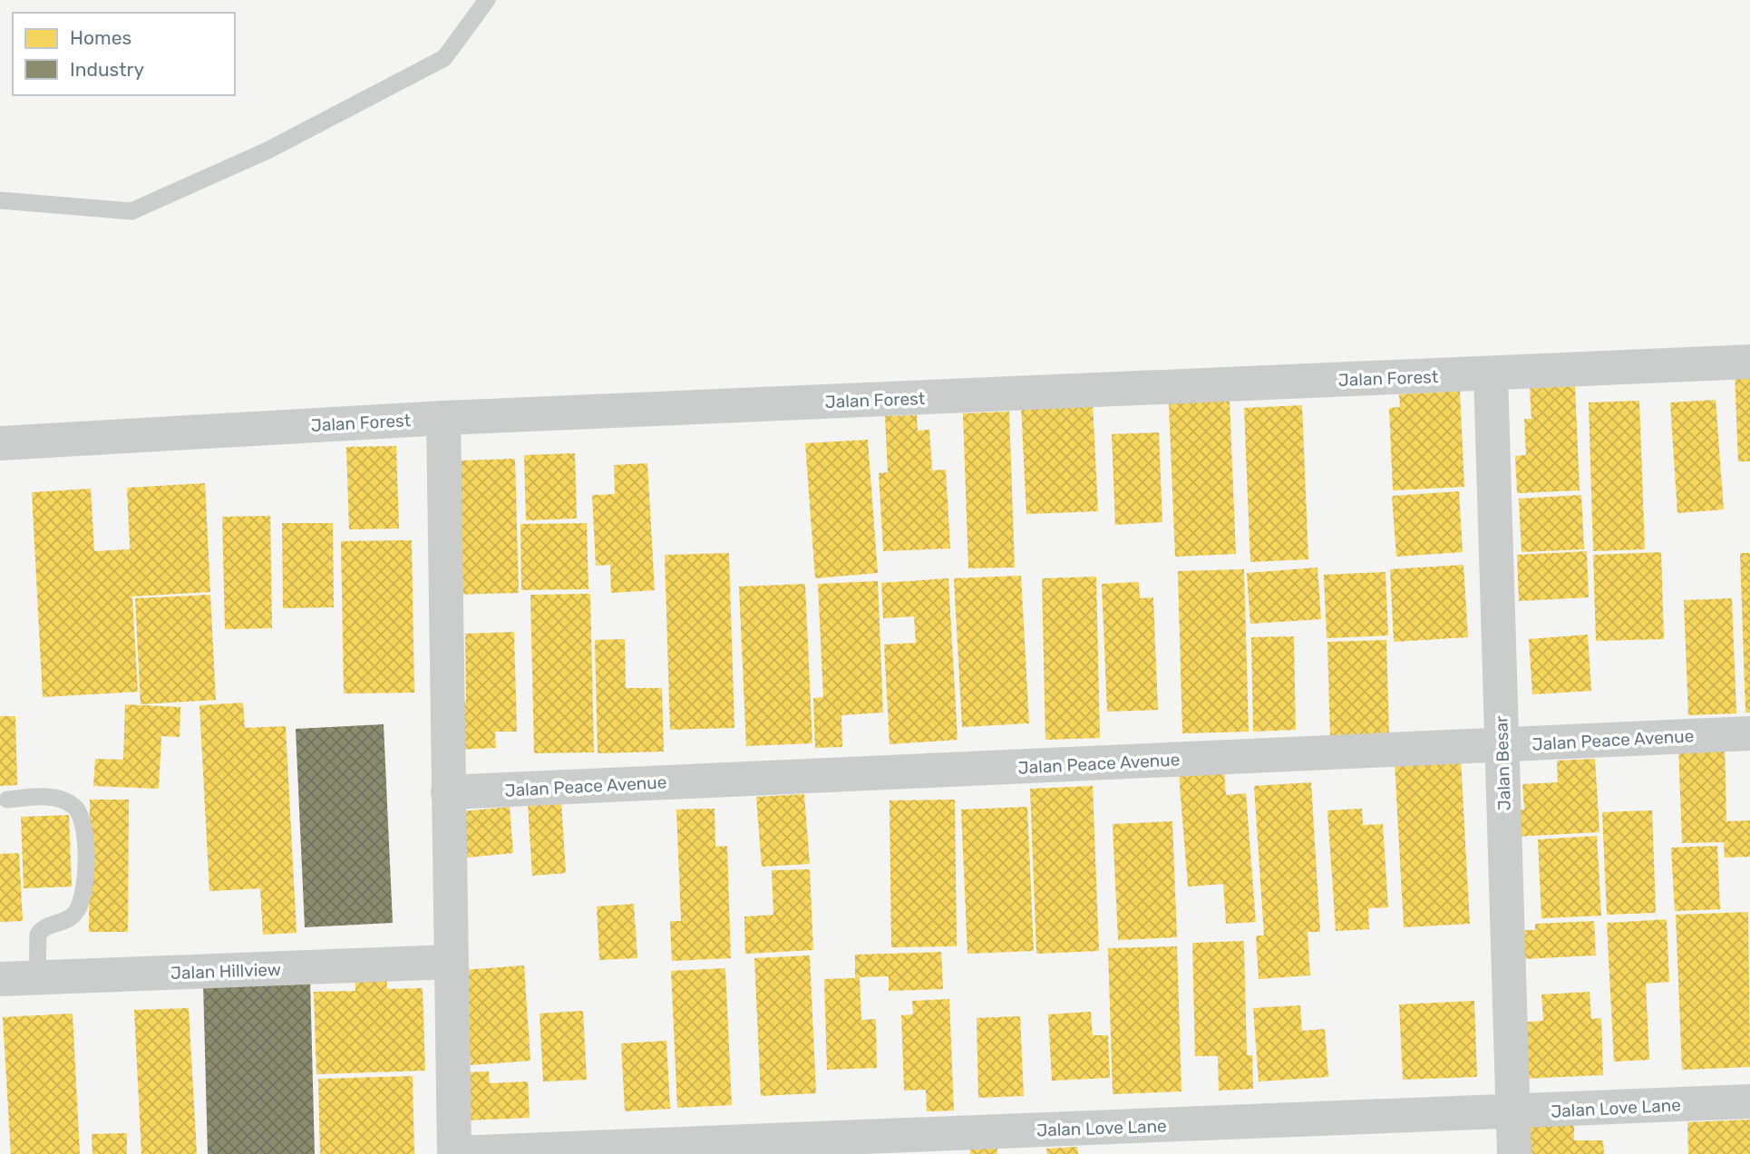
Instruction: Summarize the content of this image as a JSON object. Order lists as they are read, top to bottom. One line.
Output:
{"streets":{"street":["Jalan Forest","Jalan Peace Avenue","Jalan Besar","Jalan Hillview","Jalan Love Lane"]},"crossings":[["Jalan Forest","Jalan Besar"],["Jalan Peace Avenue","Jalan Besar"],["Jalan Besar","Jalan Love Lane"]],"legend":["Homes","Industry"]}
